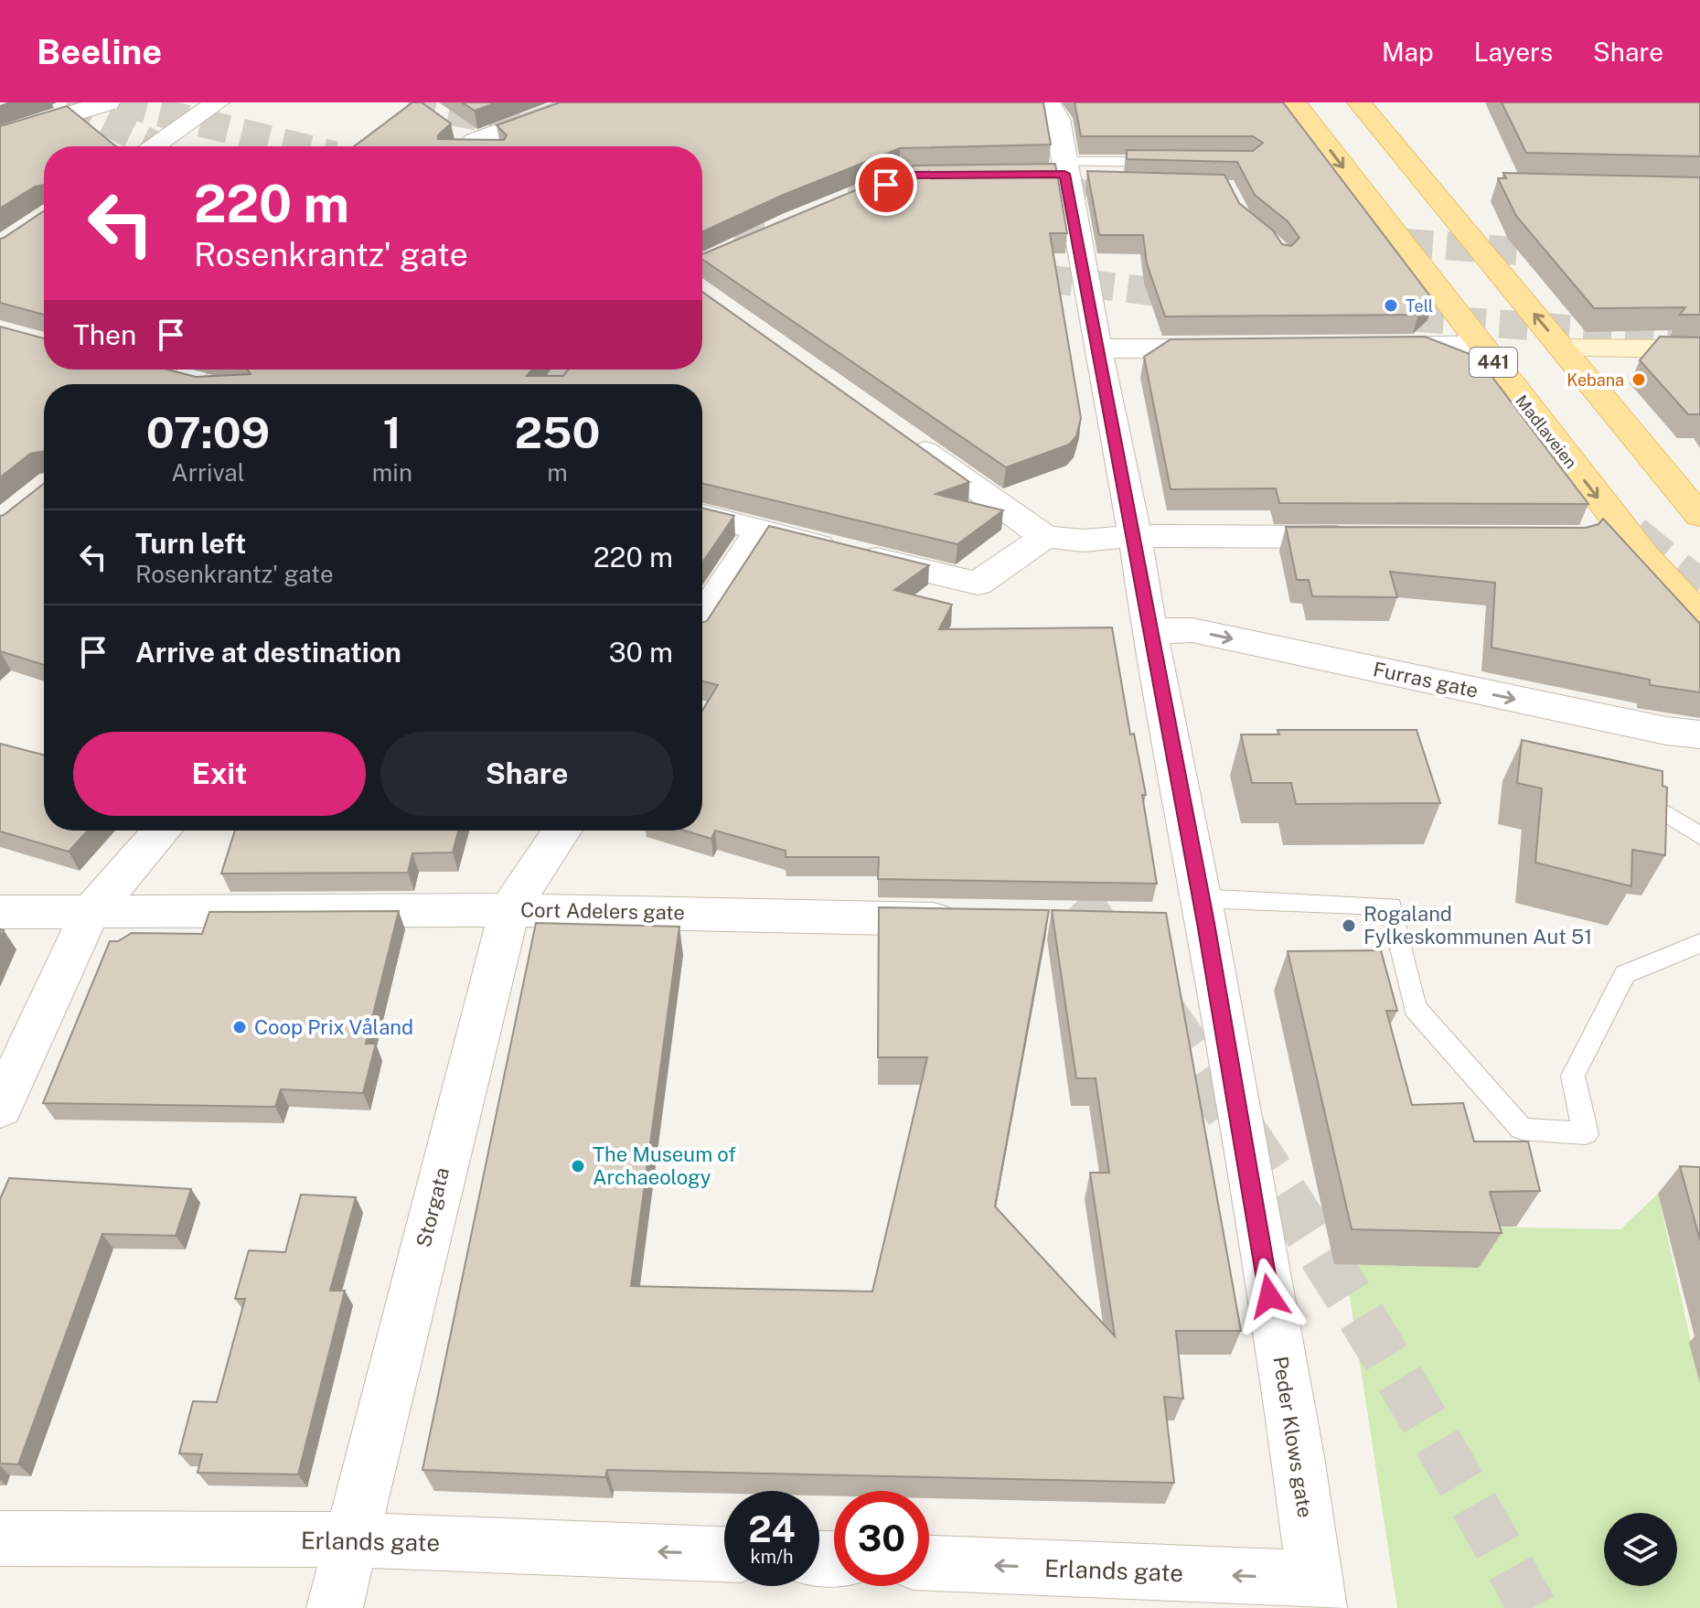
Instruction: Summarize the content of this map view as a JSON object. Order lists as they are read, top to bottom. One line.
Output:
{"streets":{"main road":["441","Madlaveien"],"street":["Furras gate","Cort Adelers gate","Storgata","Peder Klows gate","Erlands gate"]},"crossings":[["Furras gate","Peder Klows gate"],["Cort Adelers gate","Storgata"],["Storgata","Erlands gate"],["Peder Klows gate","Erlands gate"]],"one_way":["Erlands gate"],"places":["Tell","Kebana","Rogaland Fylkeskommunen Aut 51","Coop Prix Våland","The Museum of Archaeology"],"page":{"header":"Beeline","nav":["Map","Layers","Share"],"turn":["220 m","Rosenkrantz' gate"],"then":"Then","eta":["07:09","Arrival","1","min","250","m"],"list":[{"name":"Turn left","note":"Rosenkrantz' gate","value":"220 m"},{"name":"Arrive at destination","value":"30 m"}],"buttons":["Exit","Share"],"speed":"24 km/h","limit":"30"}}
